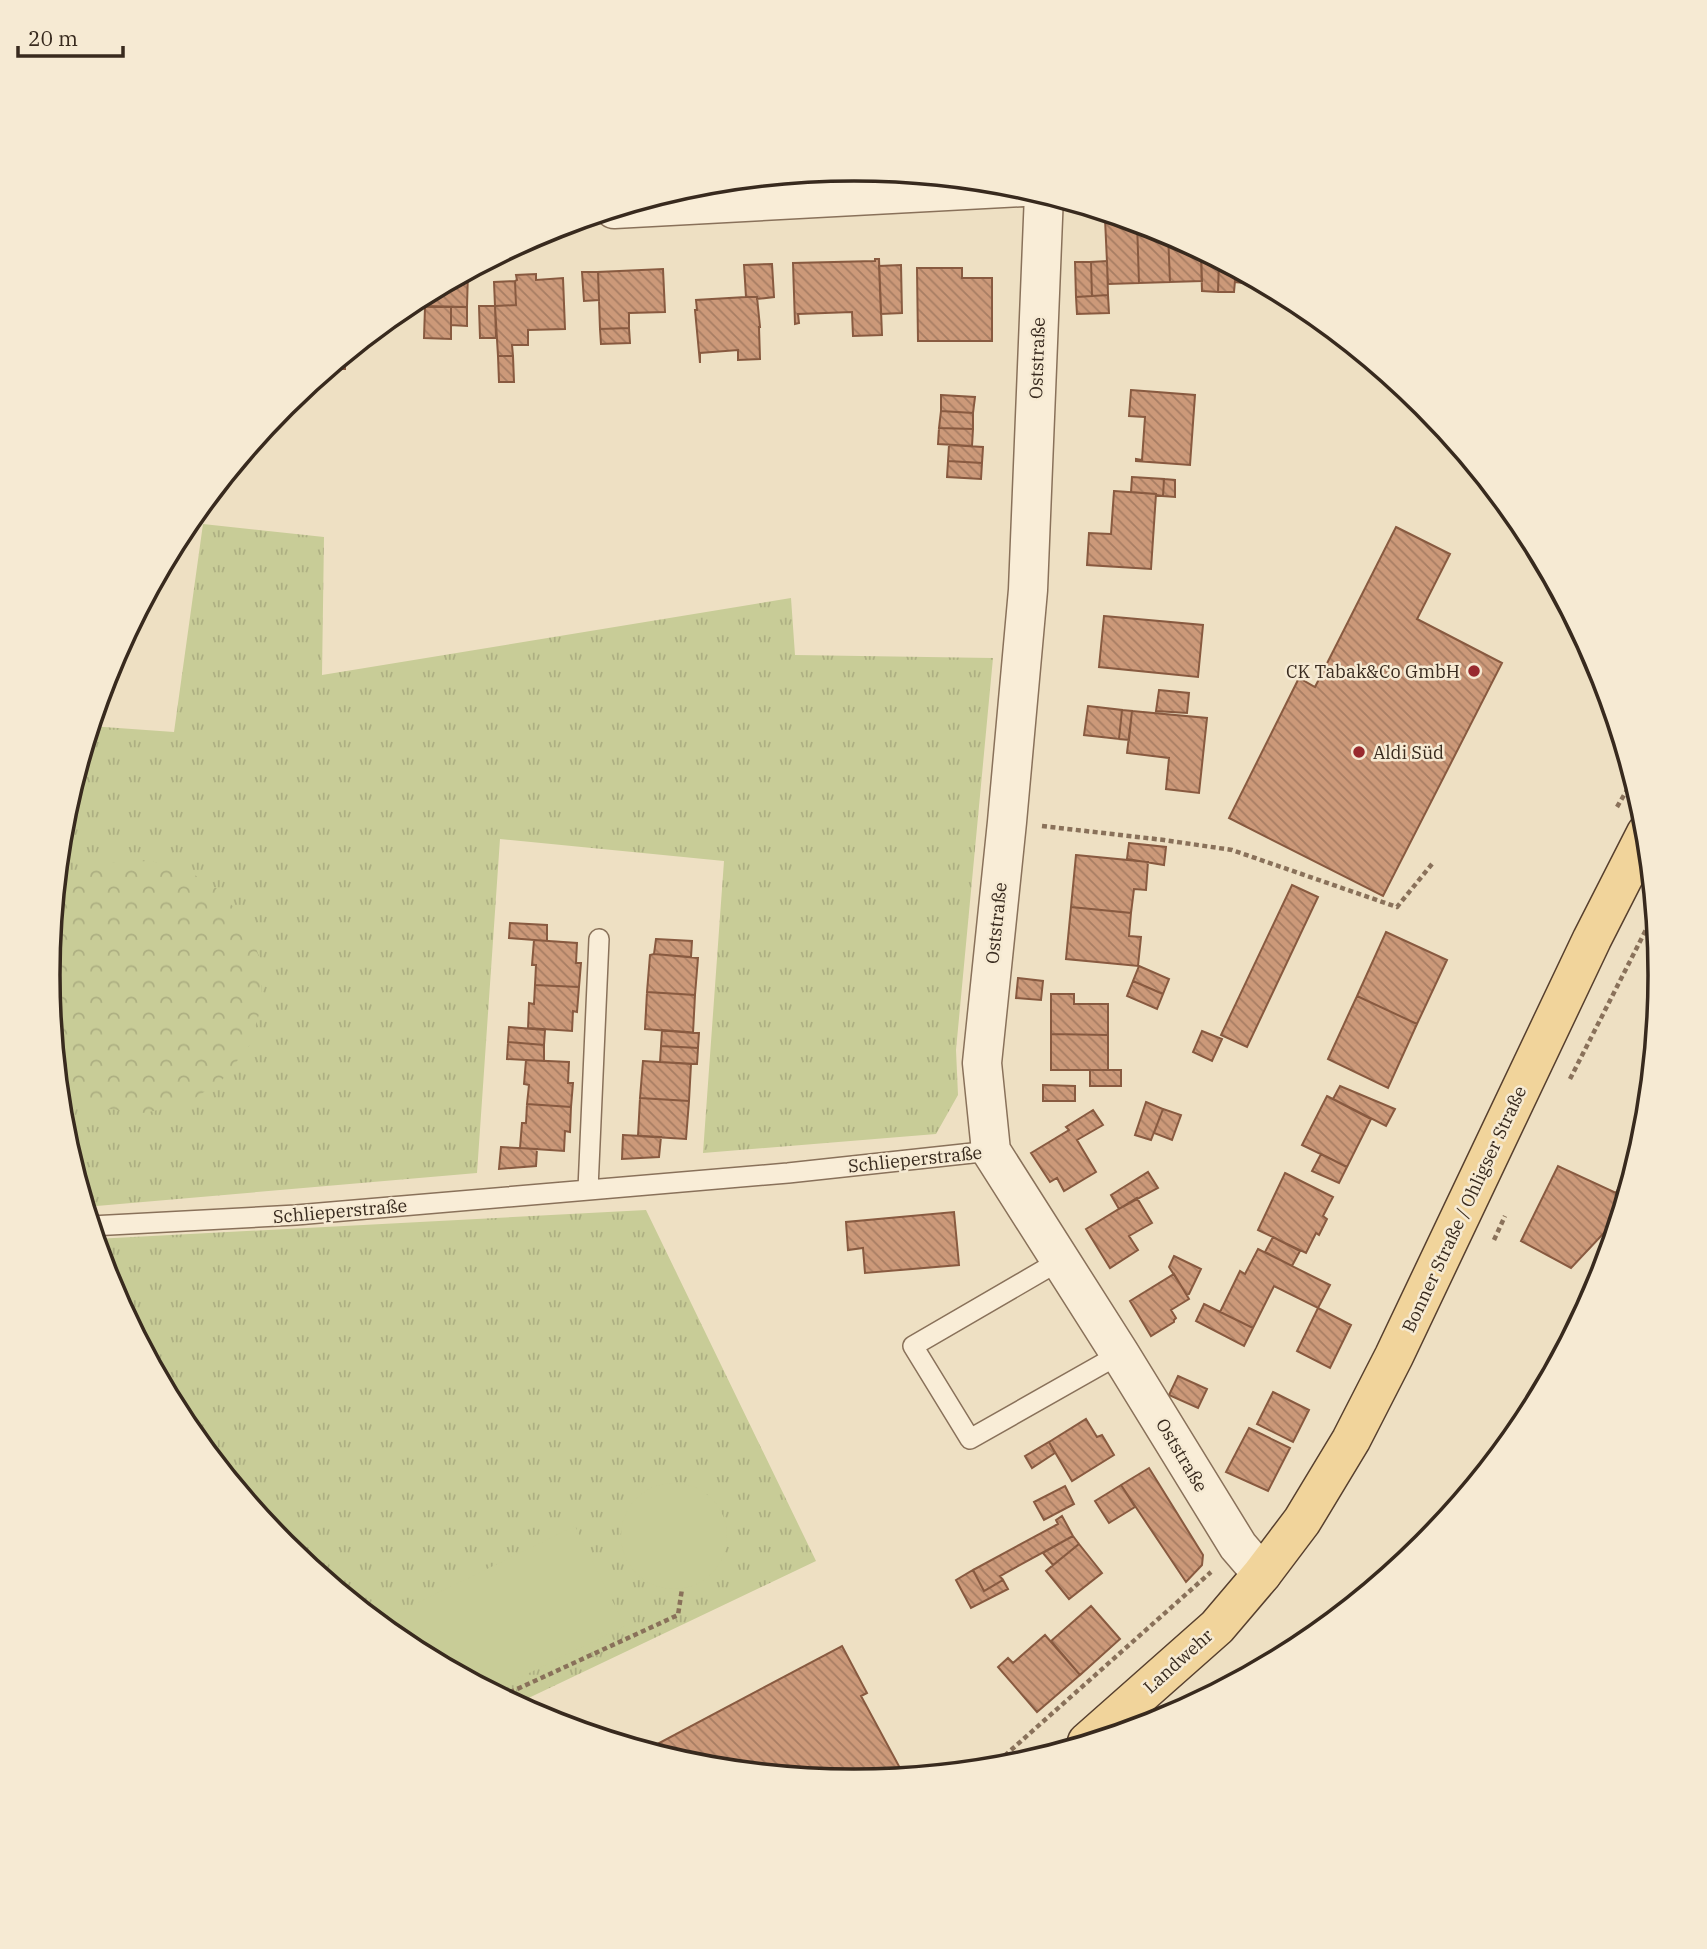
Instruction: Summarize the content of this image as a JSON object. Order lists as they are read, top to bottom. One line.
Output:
{"streets":{"main road":["Bonner Straße / Ohligser Straße","Landwehr"],"street":["Oststraße"],"lane":["Schlieperstraße"]},"crossings":[["Oststraße","Schlieperstraße"],["Oststraße","Bonner Straße / Ohligser Straße"],["Oststraße","Landwehr"],["Bonner Straße / Ohligser Straße","Landwehr"]],"places":["CK Tabak&Co GmbH","Aldi Süd"],"scale_bar":"20 m"}
